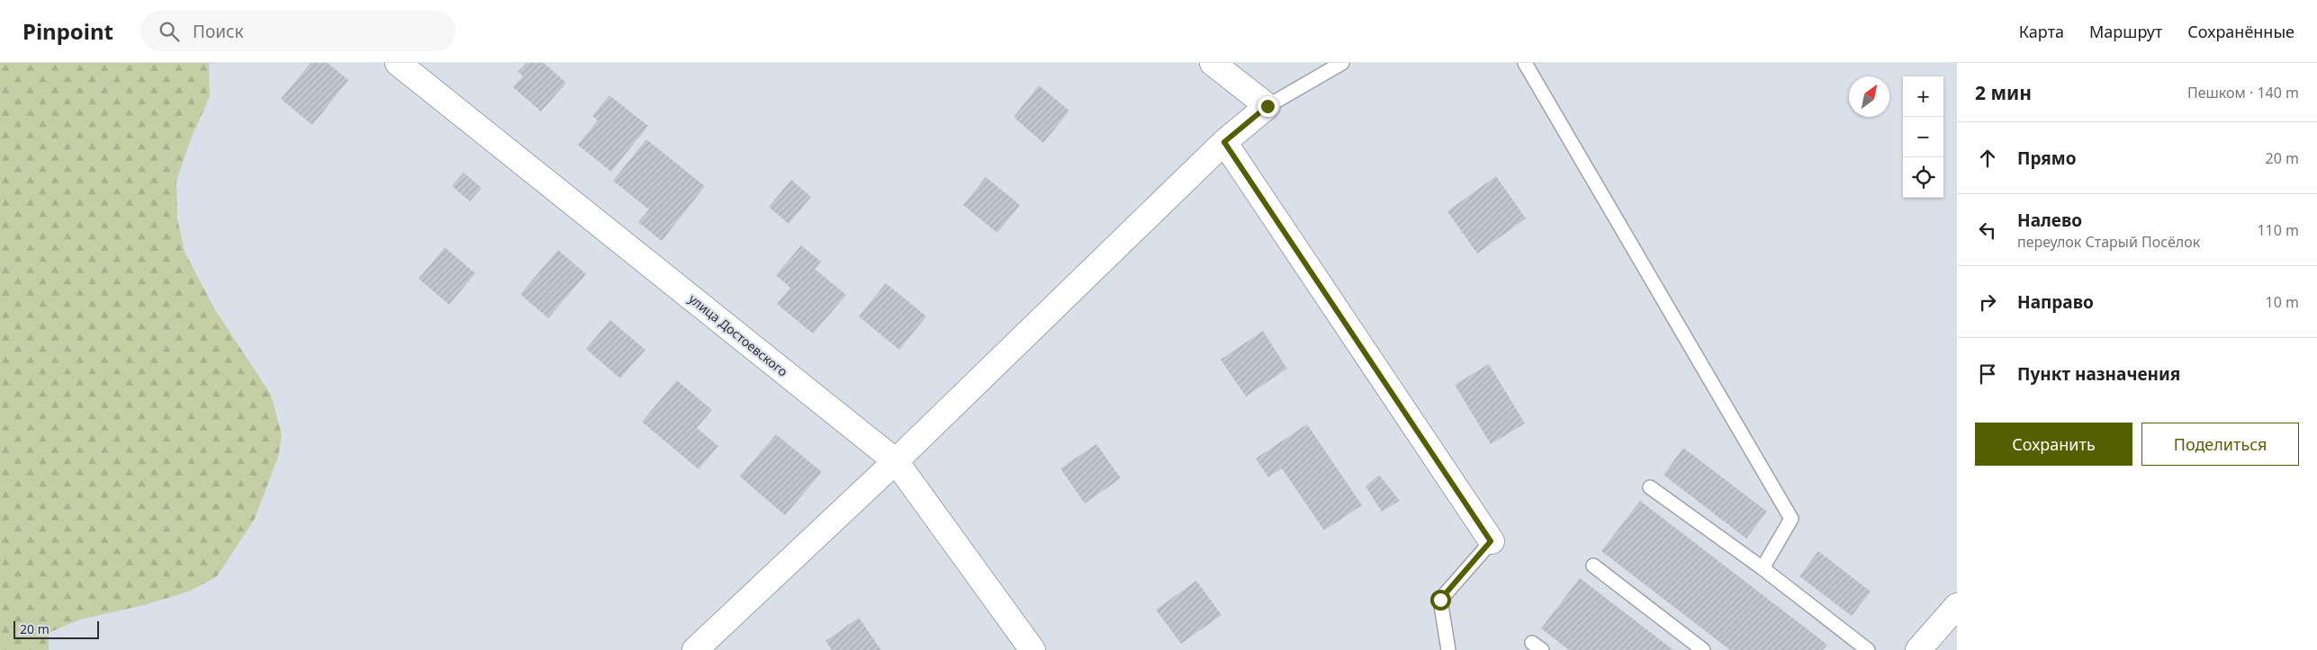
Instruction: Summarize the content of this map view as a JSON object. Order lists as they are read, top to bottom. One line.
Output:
{"streets":{"street":["улица Достоевского"]},"scale_bar":"20 m","north":"top right","page":{"header":"Pinpoint","search":"Поиск","nav":["Карта","Маршрут","Сохранённые"],"heading":["2 мин","Пешком · 140 m"],"map_buttons":["+","−"],"list":[["Прямо","20 m"],["Налево","переулок Старый Посёлок","110 m"],["Направо","10 m"],"Пункт назначения"],"buttons":["Сохранить","Поделиться"],"scale":"20 m"}}
